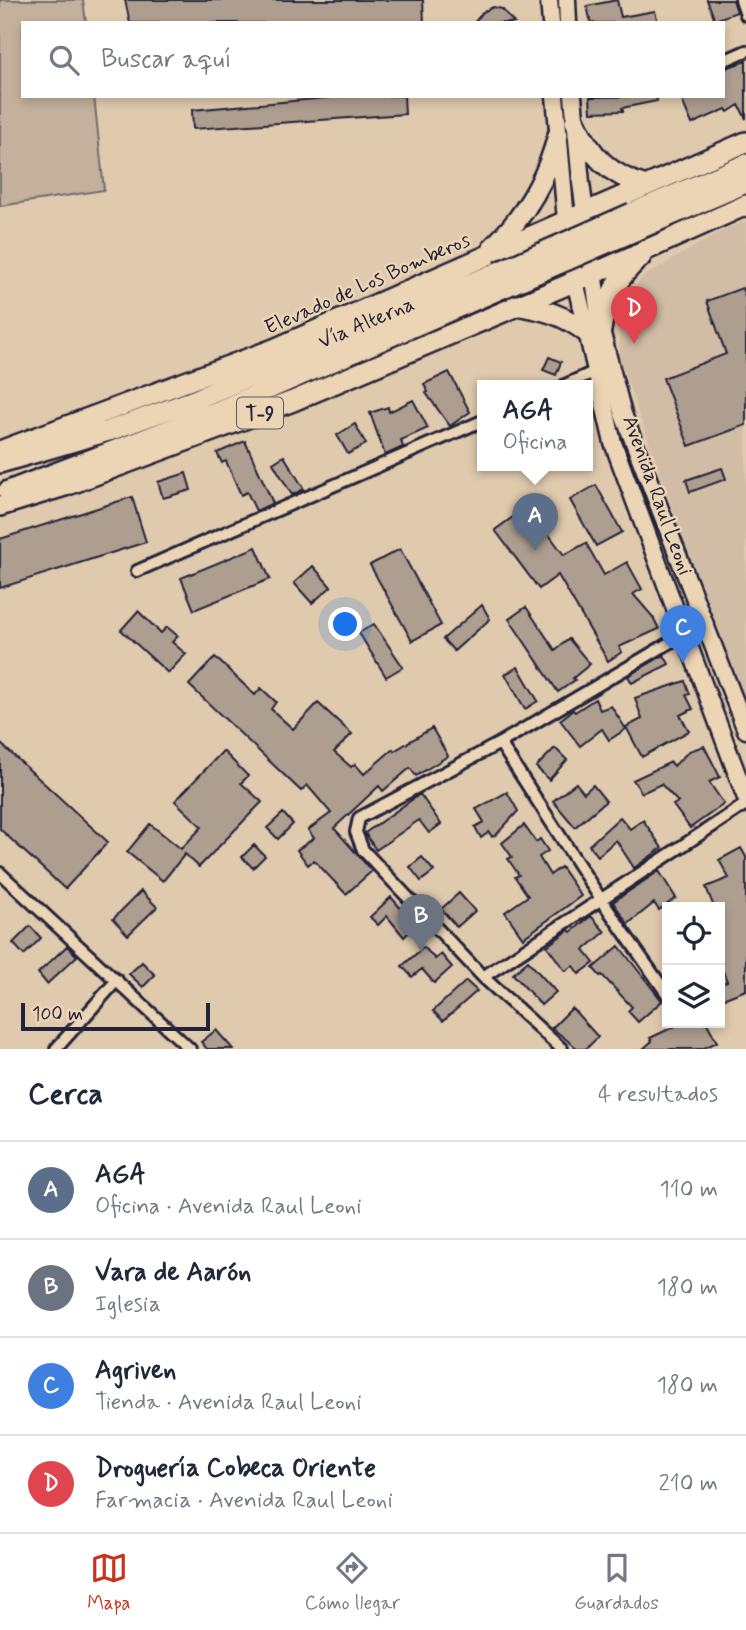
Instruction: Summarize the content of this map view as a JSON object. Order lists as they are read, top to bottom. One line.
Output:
{"streets":{"highway":["Elevado de Los Bomberos","Vía Alterna","T-9"],"main road":["Avenida Raul Leoni"]},"crossings":[["Elevado de Los Bomberos","Vía Alterna"],["Elevado de Los Bomberos","T-9"],["Elevado de Los Bomberos","Avenida Raul Leoni"],["T-9","Avenida Raul Leoni"]],"scale_bar":"100 m","page":{"search":"Buscar aquí","pins":["D","A","C","B"],"popup":["AGA","Oficina"],"scale":"100 m","heading":["Cerca","4 resultados"],"list":[{"mark":"A","name":"AGA","note":"Oficina · Avenida Raul Leoni","value":"110 m"},{"mark":"B","name":"Vara de Aarón","note":"Iglesia","value":"180 m"},{"mark":"C","name":"Agriven","note":"Tienda · Avenida Raul Leoni","value":"180 m"},{"mark":"D","name":"Droguería Cobeca Oriente","note":"Farmacia · Avenida Raul Leoni","value":"210 m"}],"nav":["Mapa","Cómo llegar","Guardados"]}}
